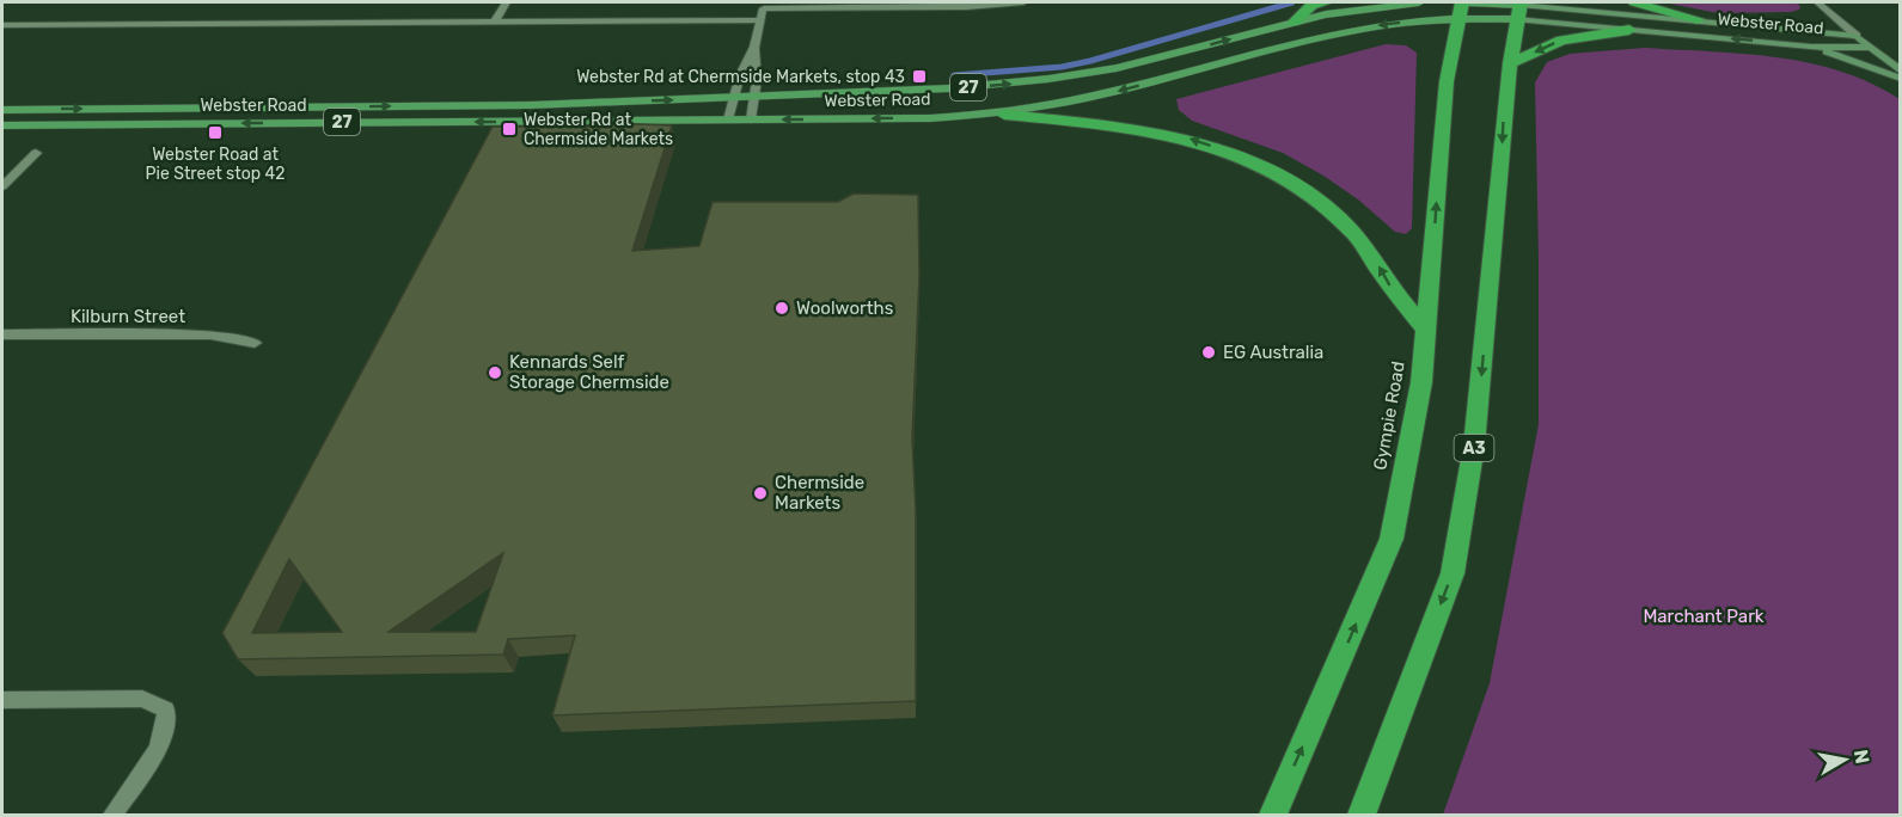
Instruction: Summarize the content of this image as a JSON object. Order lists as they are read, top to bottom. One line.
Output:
{"streets":{"highway":["Gympie Road","A3"],"main road":["Webster Road","27"],"street":["Kilburn Street"]},"crossings":[["Webster Road","27"],["Webster Road","Gympie Road"],["Webster Road","A3"]],"parks":["Marchant Park"],"places":{"transit":["Webster Rd at Chermside Markets, stop 43","Webster Rd at Chermside Markets","Webster Road at Pie Street stop 42"],"other":["Woolworths","EG Australia","Kennards Self Storage Chermside","Chermside Markets"]},"north":"right"}
